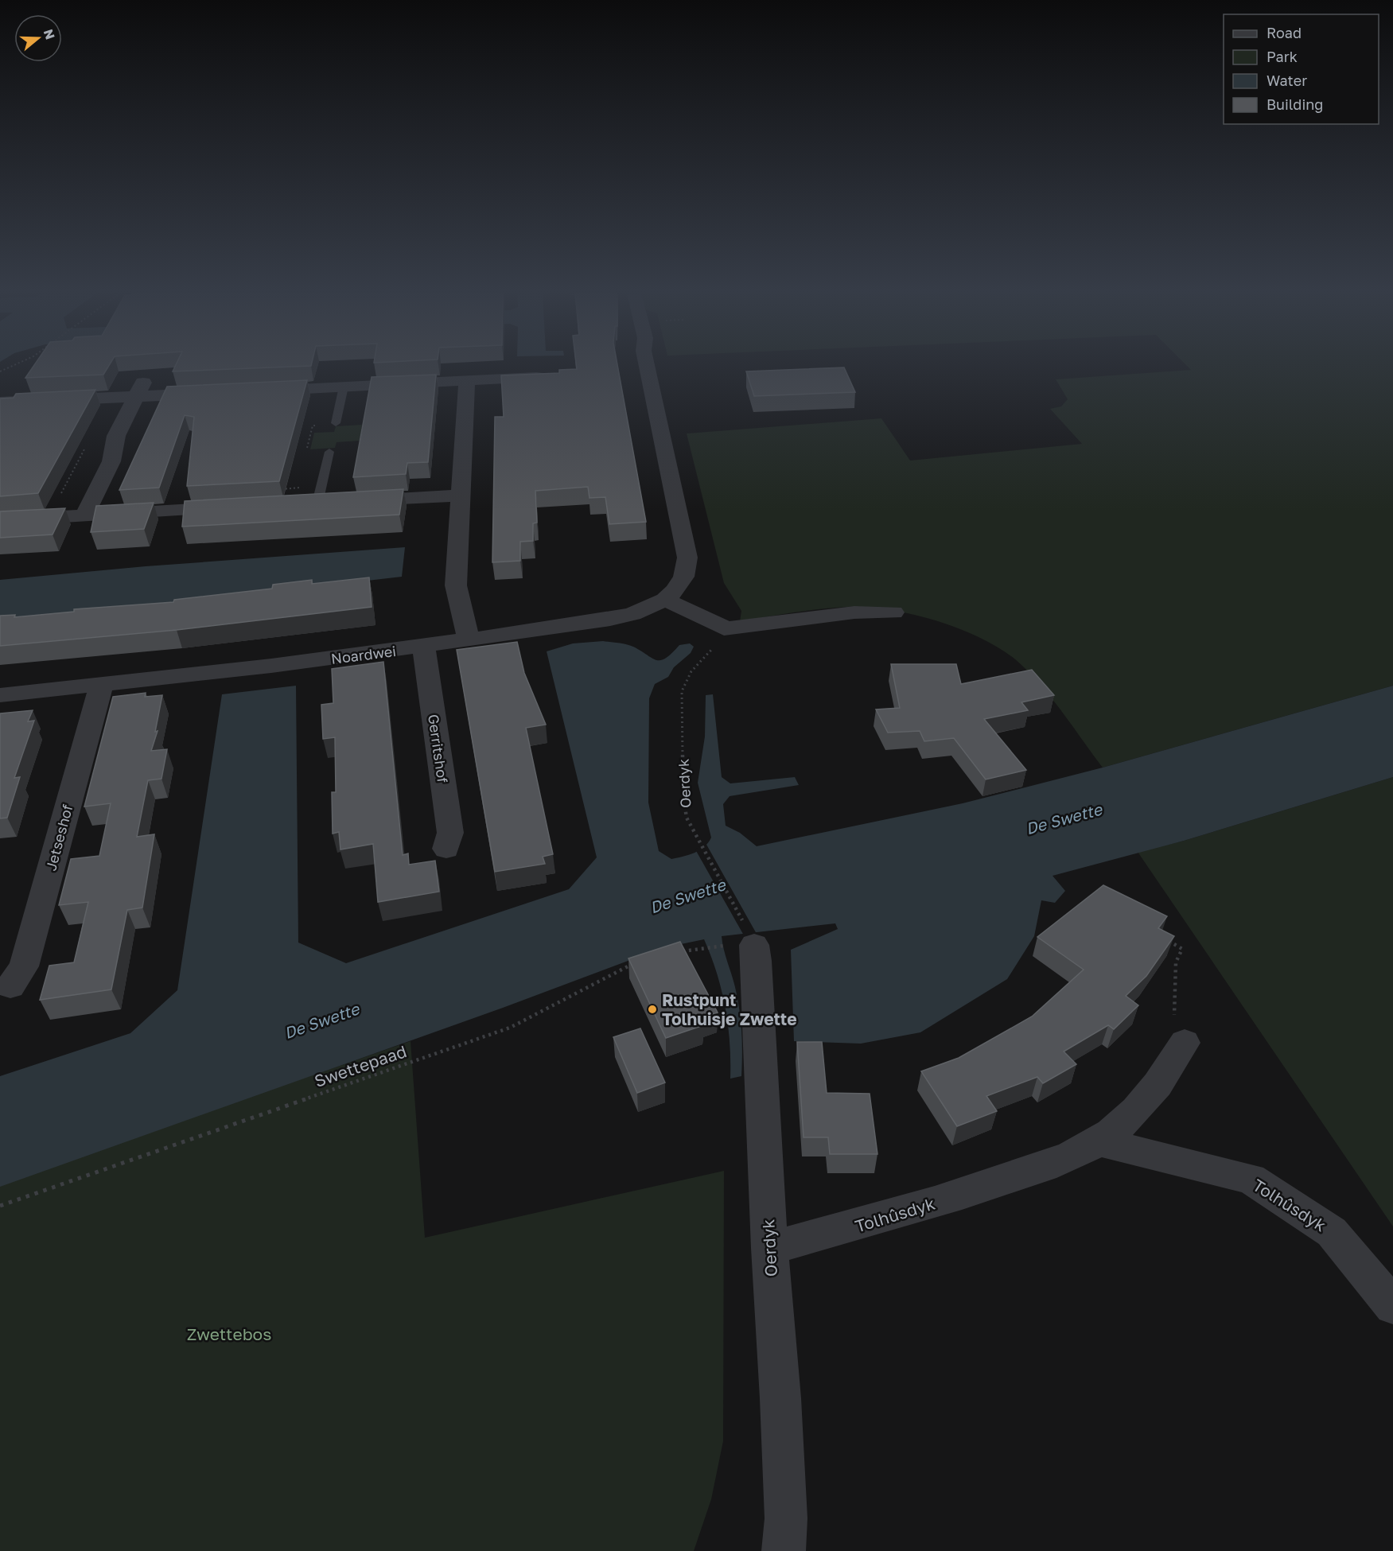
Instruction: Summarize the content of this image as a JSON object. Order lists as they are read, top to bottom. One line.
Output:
{"streets":{"street":["Noardwei","Gerritshof","Oerdyk","Jetseshof","Tolhûsdyk"],"path":["Swettepaad"]},"crossings":[["Noardwei","Gerritshof"],["Noardwei","Jetseshof"],["Oerdyk","Tolhûsdyk"]],"water":["De Swette"],"parks":["Zwettebos"],"places":["Rustpunt Tolhuisje Zwette"],"legend":["Road","Park","Water","Building"],"north":"right"}
